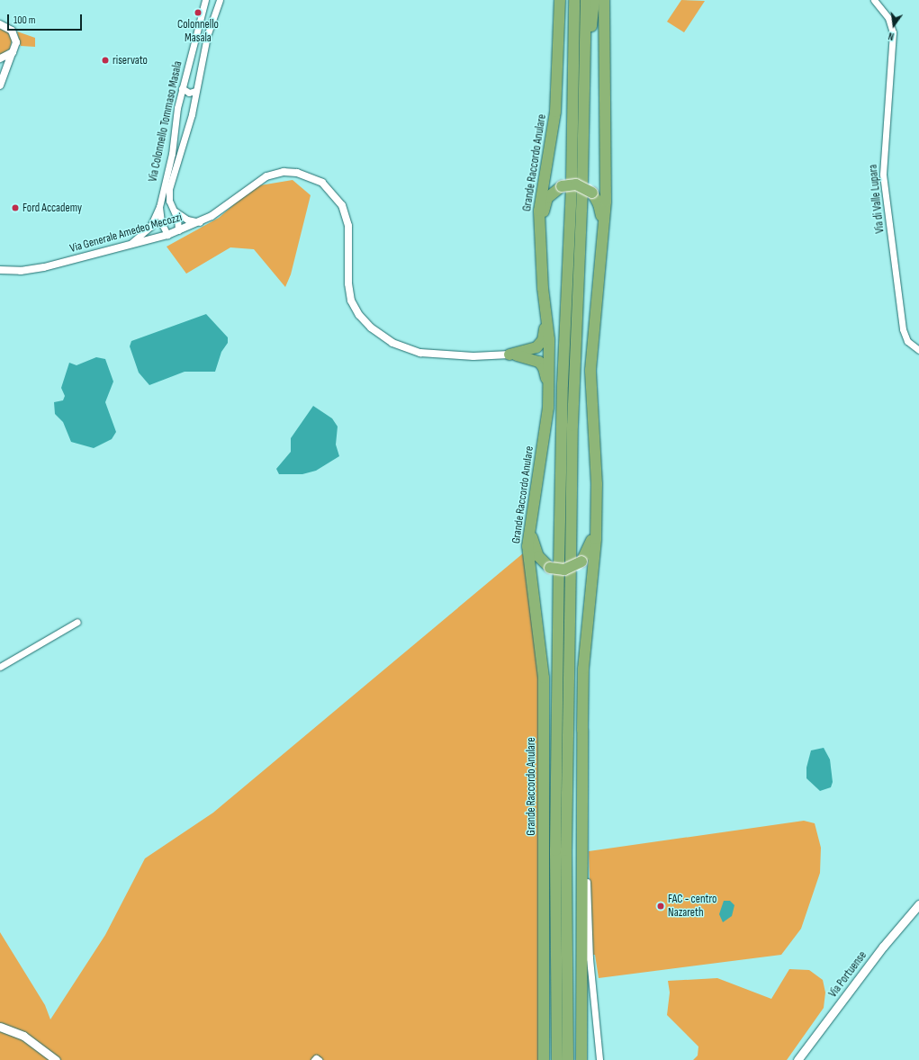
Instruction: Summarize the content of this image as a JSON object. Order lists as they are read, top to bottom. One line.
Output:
{"streets":{"highway":["Grande Raccordo Anulare"],"main road":["Via Portuense"],"street":["Via Colonnello Tommaso Masala","Via di Valle Lupara","Via Generale Amedeo Mecozzi"]},"crossings":[["Via Colonnello Tommaso Masala","Via Generale Amedeo Mecozzi"]],"places":["Colonnello Masala","riservato","Ford Accademy","FAC - centro Nazareth"],"scale_bar":"100 m","north":"bottom"}
